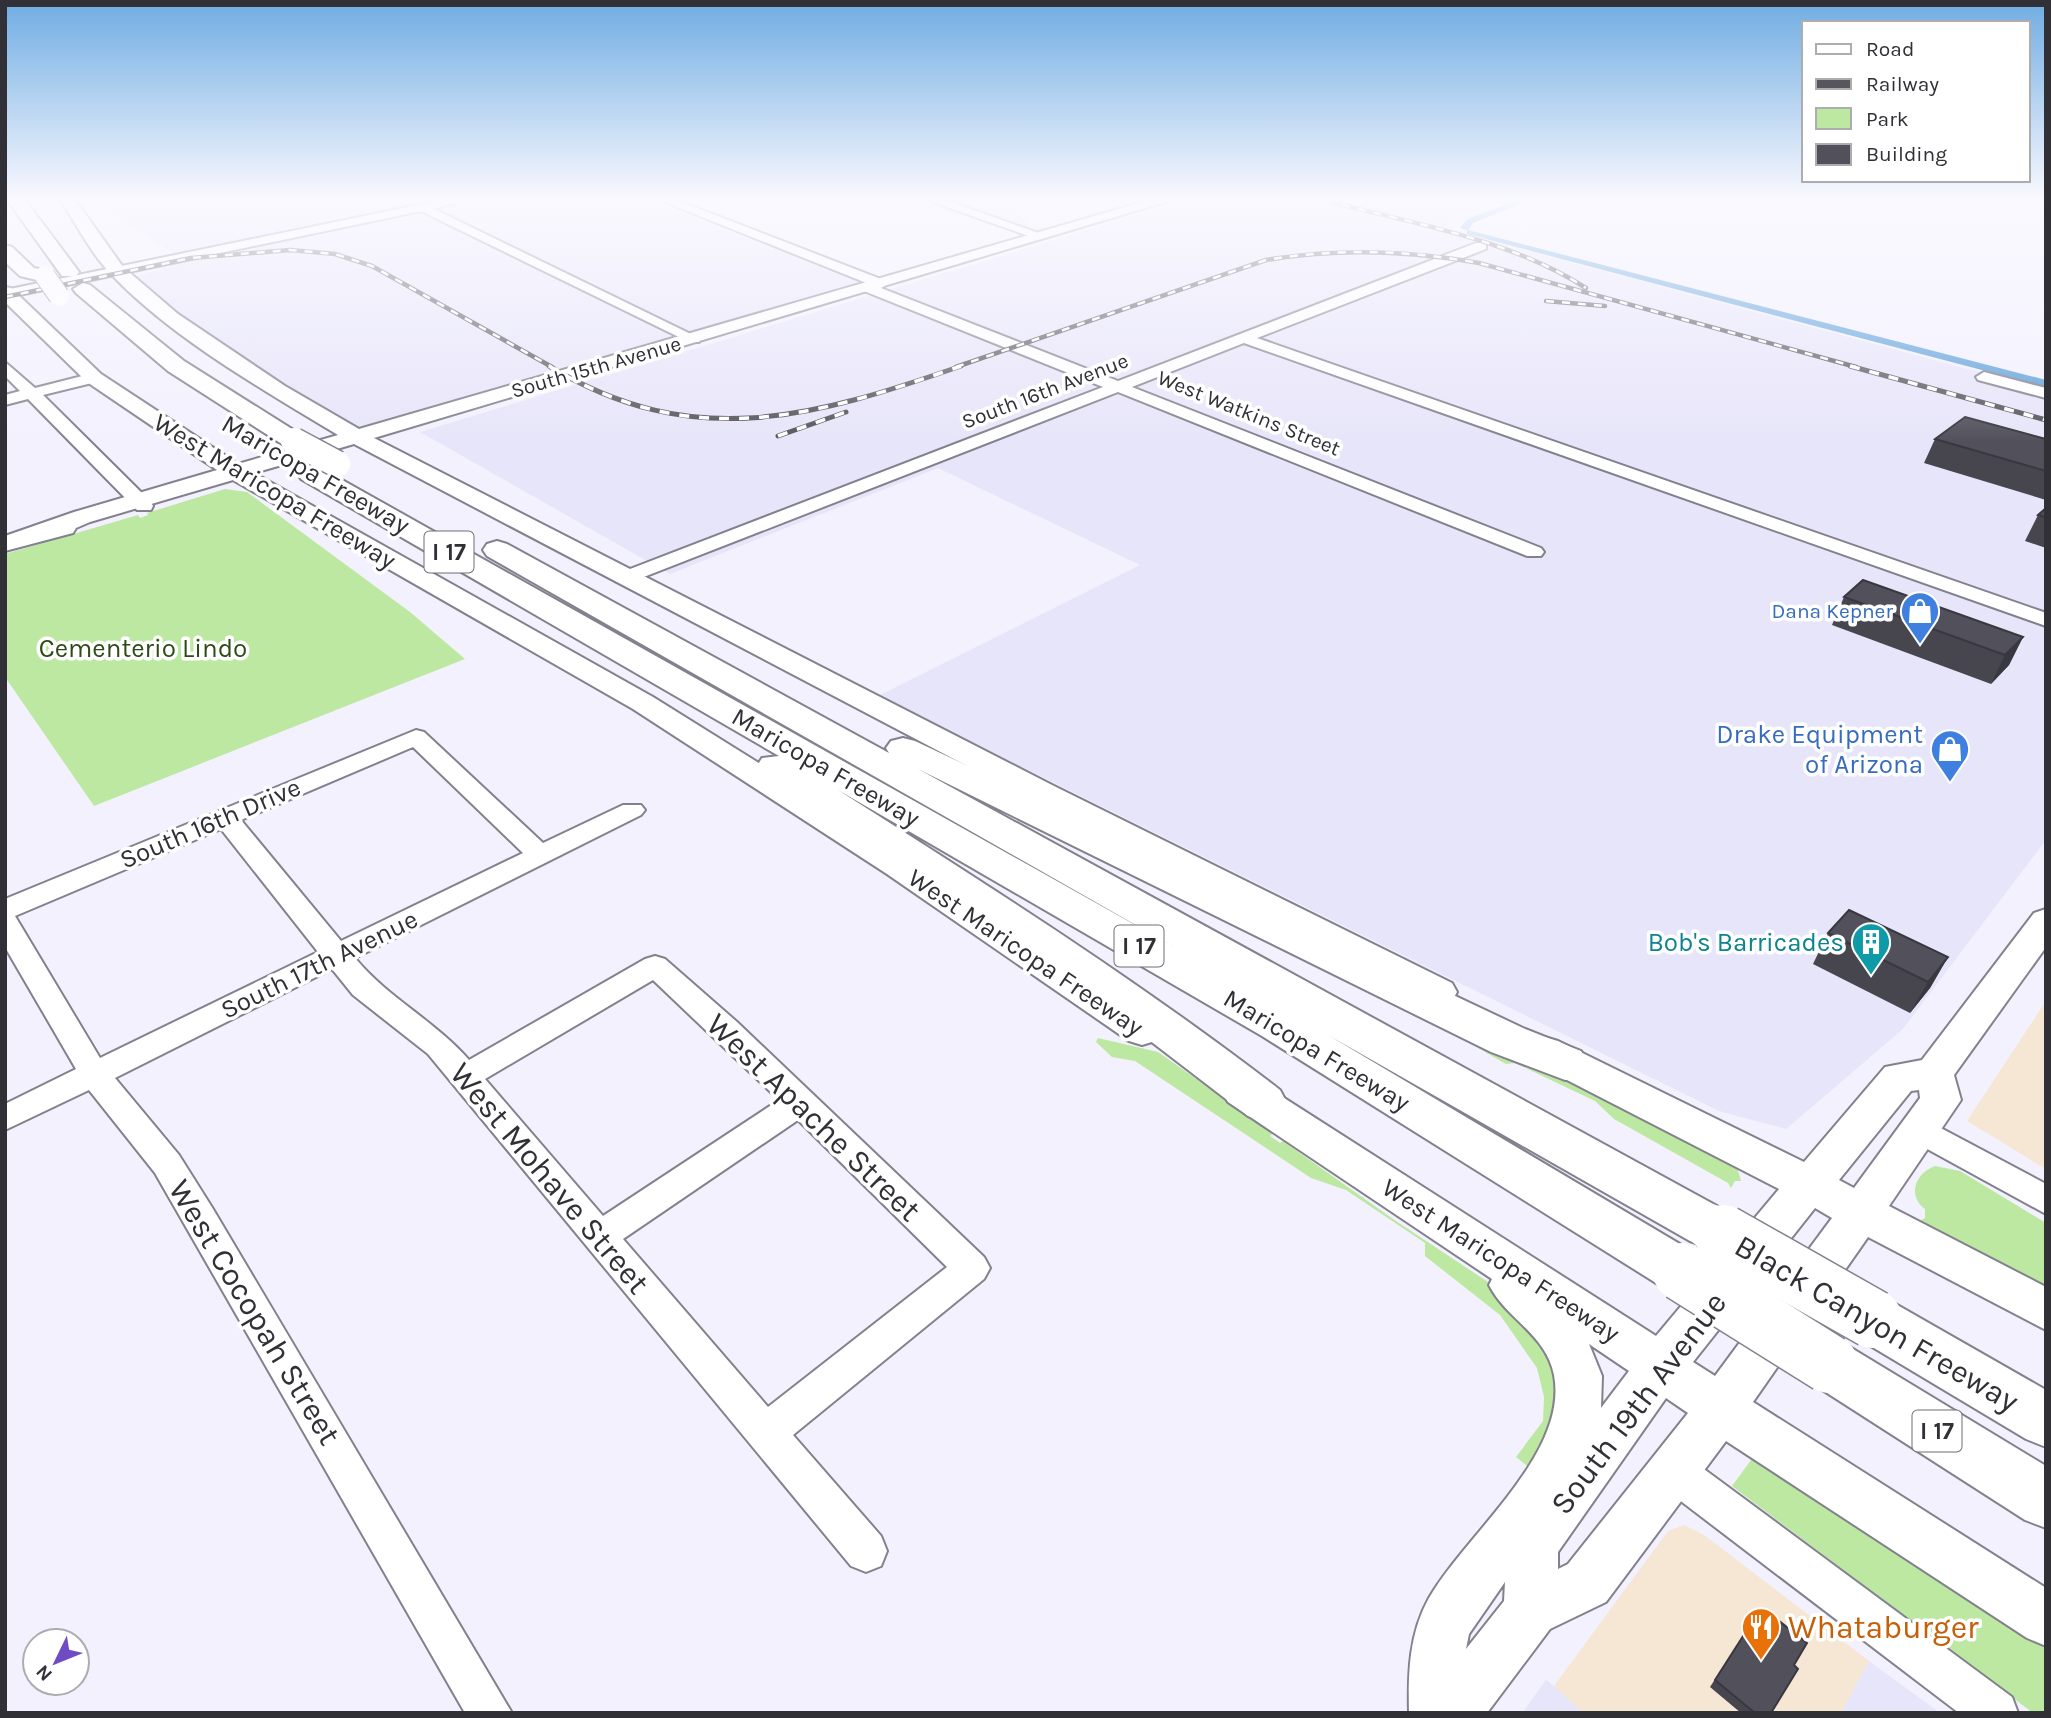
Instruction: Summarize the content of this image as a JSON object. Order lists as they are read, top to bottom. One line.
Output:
{"streets":{"highway":["Maricopa Freeway","I 17","Black Canyon Freeway"],"main road":["South 15th Avenue","West Maricopa Freeway","South 19th Avenue"],"street":["South 16th Avenue","West Watkins Street","South 16th Drive","South 17th Avenue","West Apache Street","West Mohave Street","West Cocopah Street"]},"crossings":[["South 15th Avenue","West Watkins Street"],["South 15th Avenue","West Maricopa Freeway"],["South 16th Avenue","West Watkins Street"],["Maricopa Freeway","Black Canyon Freeway"],["West Maricopa Freeway","South 19th Avenue"],["South 16th Drive","South 17th Avenue"],["South 16th Drive","West Mohave Street"],["South 17th Avenue","West Mohave Street"],["South 17th Avenue","West Cocopah Street"],["West Apache Street","West Mohave Street"]],"parks":["Cementerio Lindo"],"places":{"shop":["Dana Kepner","Drake Equipment of Arizona"],"building":["Bob's Barricades"],"restaurant":["Whataburger"]},"legend":["Road","Railway","Park","Building"],"north":"bottom left"}
